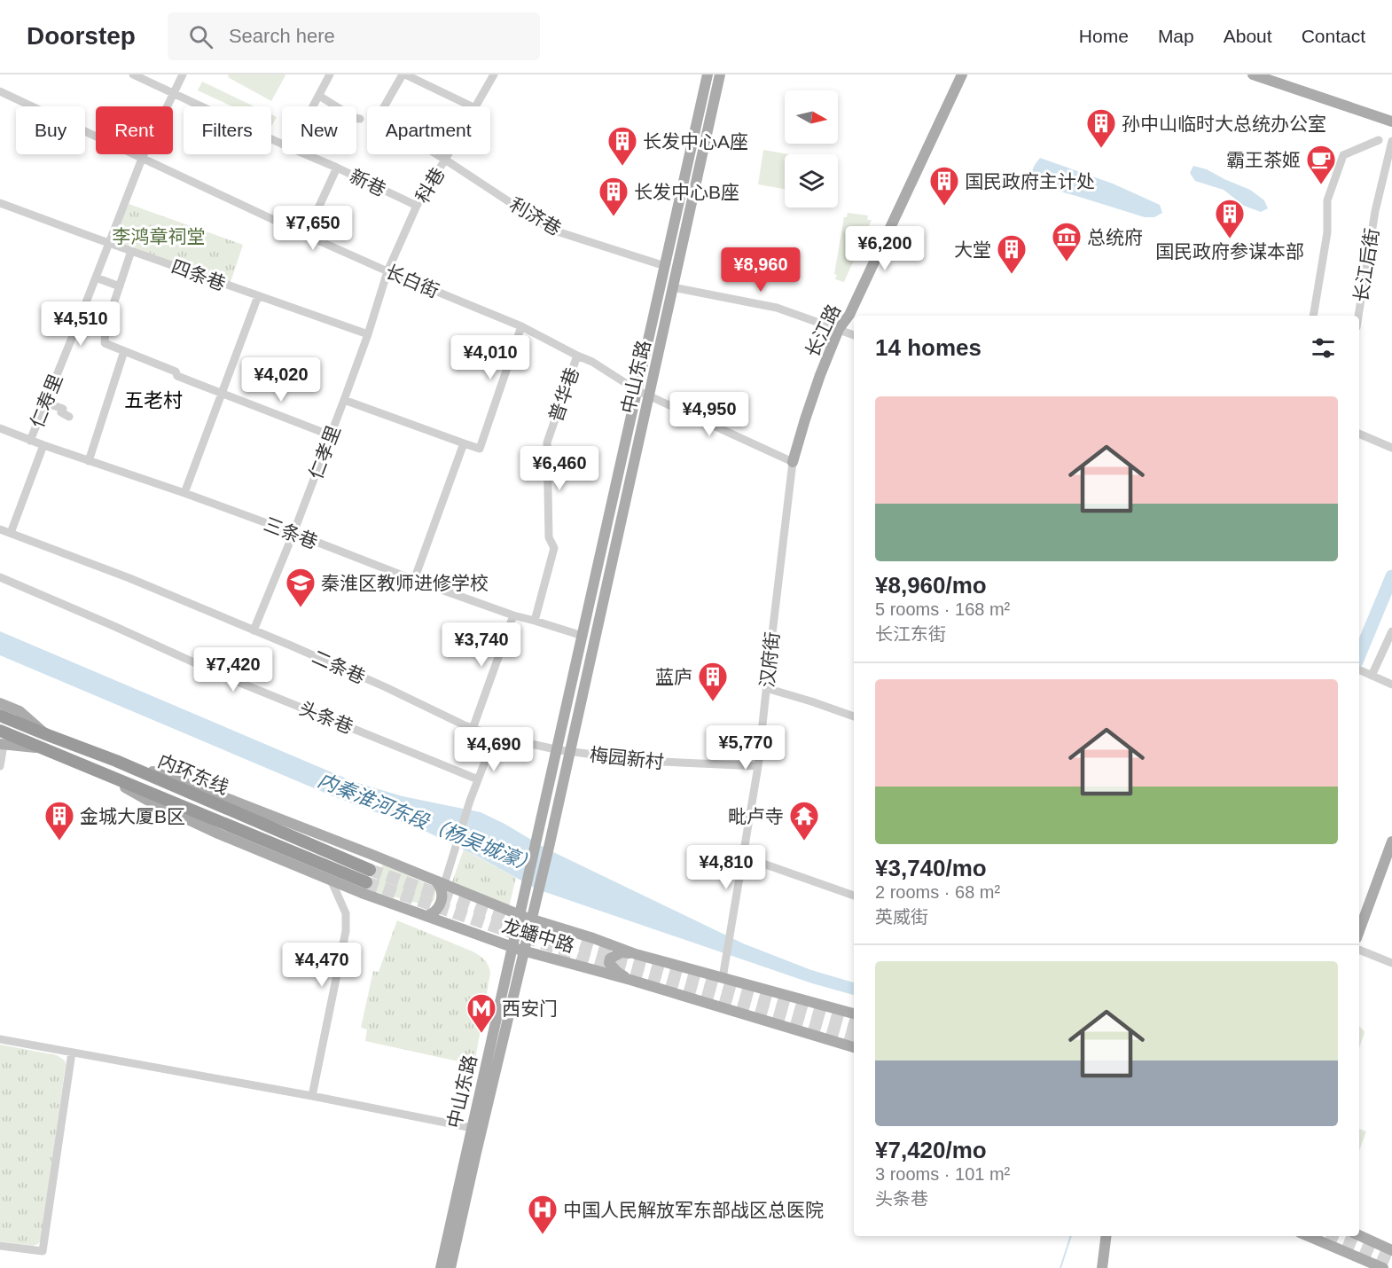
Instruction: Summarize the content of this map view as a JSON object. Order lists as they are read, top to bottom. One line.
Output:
{"streets":{"highway":["内环东线"],"main road":["长江路","中山东路","龙蟠中路"],"street":["新巷","科巷","利济巷","长江后街","四条巷","长白街","普华巷","仁寿里","仁孝里","三条巷","汉府街","二条巷","头条巷","梅园新村"]},"crossings":[["新巷","科巷"],["新巷","仁寿里"],["科巷","利济巷"],["科巷","长白街"],["科巷","仁孝里"],["利济巷","中山东路"],["四条巷","仁寿里"],["四条巷","仁孝里"],["长白街","长江路"],["长白街","中山东路"],["长白街","普华巷"],["长白街","仁寿里"],["长白街","仁孝里"],["长白街","汉府街"],["长江路","汉府街"],["中山东路","三条巷"],["中山东路","二条巷"],["中山东路","梅园新村"],["中山东路","龙蟠中路"],["普华巷","三条巷"],["仁寿里","三条巷"],["仁孝里","三条巷"],["仁孝里","二条巷"],["汉府街","梅园新村"],["汉府街","龙蟠中路"],["二条巷","梅园新村"],["内环东线","龙蟠中路"]],"districts":["五老村"],"water":["内秦淮河东段（杨吴城濠）"],"parks":["李鸿章祠堂"],"places":{"building":["孙中山临时大总统办公室","长发中心A座","国民政府主计处","长发中心B座","国民政府参谋本部","大堂","蓝庐","金城大厦B区"],"cafe":["霸王茶姬"],"museum":["总统府"],"school or university":["秦淮区教师进修学校"],"temple":["毗卢寺"],"metro station":["西安门"],"hospital":["中国人民解放军东部战区总医院"]},"north":"right","page":{"header":"Doorstep","search":"Search here","nav":["Home","Map","About","Contact"],"chip":["Buy","Rent","Filters","New","Apartment"],"price":["¥7,650","¥6,200","¥8,960","¥4,510","¥4,010","¥4,020","¥4,950","¥6,460","¥3,740","¥7,420","¥5,770","¥4,690","¥4,810","¥4,470"],"heading":"14 homes","list":[{"name":"¥8,960/mo","note":"5 rooms · 168 m² · 长江东街"},{"name":"¥3,740/mo","note":"2 rooms · 68 m² · 英威街"},{"name":"¥7,420/mo","note":"3 rooms · 101 m² · 头条巷"}]}}
